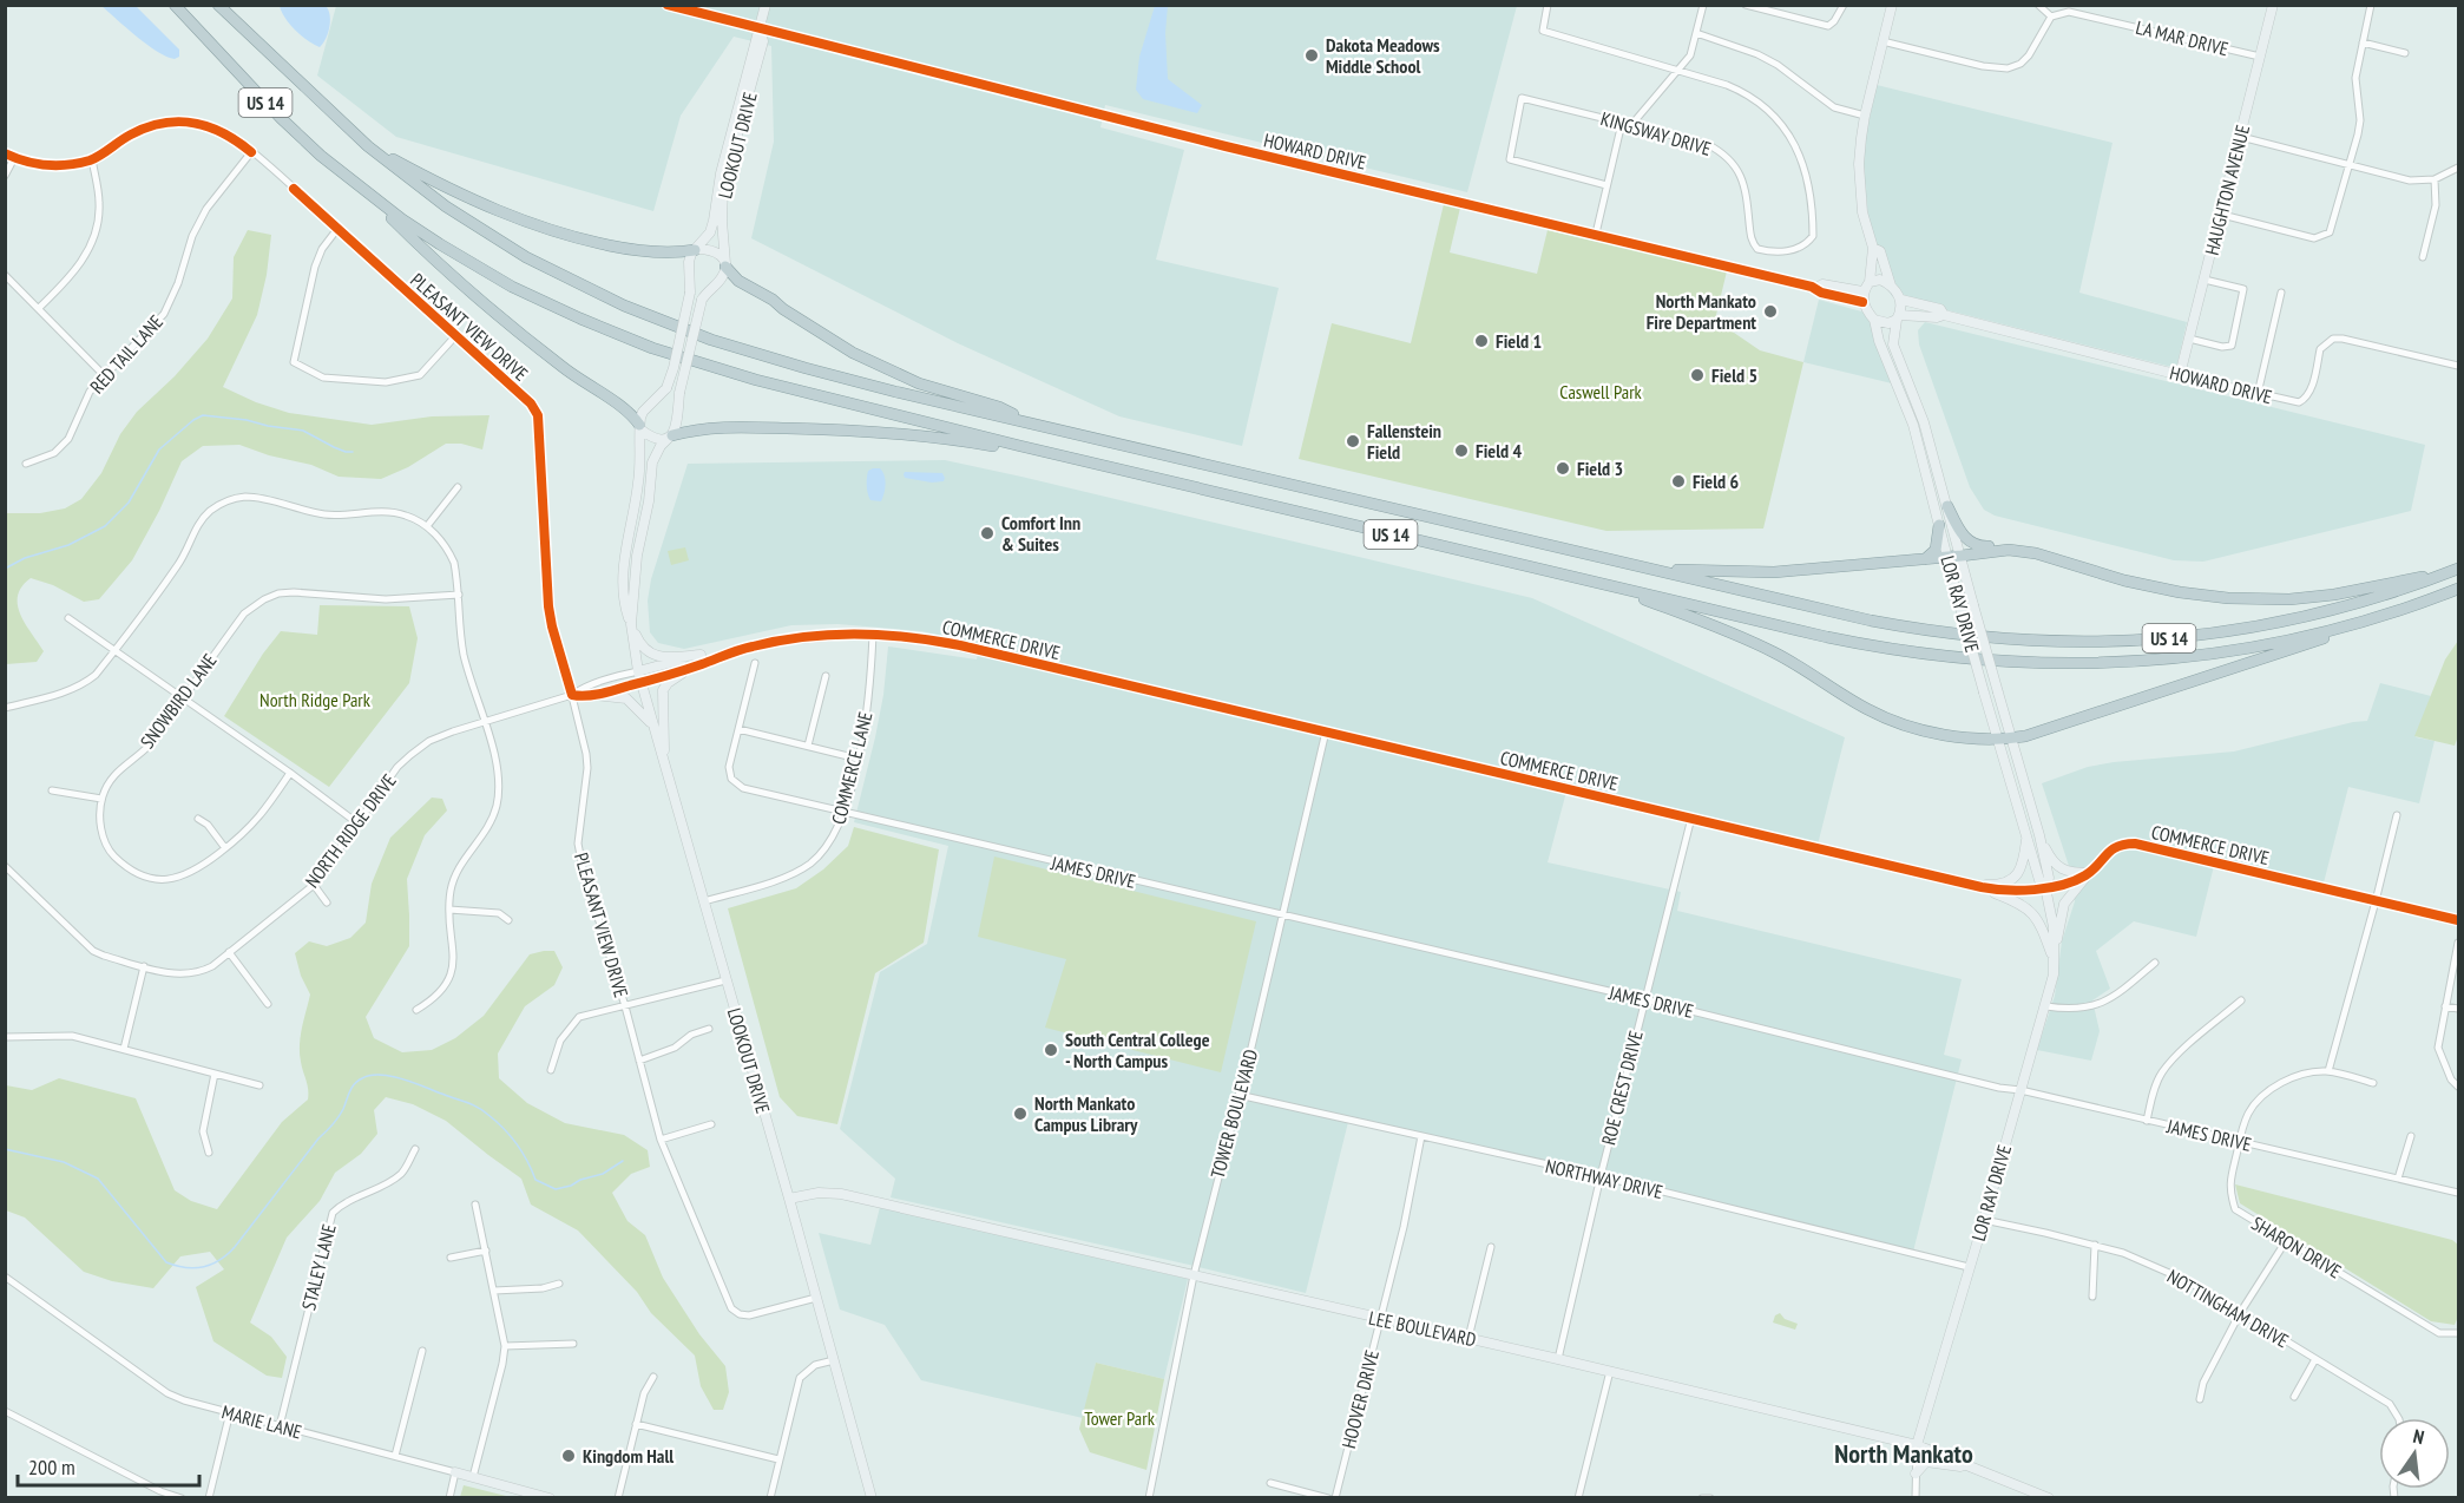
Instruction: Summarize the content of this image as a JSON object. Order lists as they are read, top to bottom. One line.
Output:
{"streets":{"highway":["US 14"],"street":["LA MAR DRIVE","KINGSWAY DRIVE","LOOKOUT DRIVE","HOWARD DRIVE","HAUGHTON AVENUE","PLEASANT VIEW DRIVE","RED TAIL LANE","LOR RAY DRIVE","COMMERCE DRIVE","SNOWBIRD LANE","COMMERCE LANE","NORTH RIDGE DRIVE","JAMES DRIVE","ROE CREST DRIVE","TOWER BOULEVARD","NORTHWAY DRIVE","SHARON DRIVE","STALEY LANE","NOTTINGHAM DRIVE","LEE BOULEVARD","HOOVER DRIVE","MARIE LANE"]},"crossings":[["LA MAR DRIVE","HAUGHTON AVENUE"],["US 14","LOOKOUT DRIVE"],["LOOKOUT DRIVE","HOWARD DRIVE"],["LOOKOUT DRIVE","PLEASANT VIEW DRIVE"],["LOOKOUT DRIVE","COMMERCE DRIVE"],["LOOKOUT DRIVE","COMMERCE LANE"],["LOOKOUT DRIVE","NORTH RIDGE DRIVE"],["LOOKOUT DRIVE","LEE BOULEVARD"],["HOWARD DRIVE","HAUGHTON AVENUE"],["HOWARD DRIVE","LOR RAY DRIVE"],["PLEASANT VIEW DRIVE","RED TAIL LANE"],["PLEASANT VIEW DRIVE","NORTH RIDGE DRIVE"],["LOR RAY DRIVE","COMMERCE DRIVE"],["LOR RAY DRIVE","JAMES DRIVE"],["LOR RAY DRIVE","NORTHWAY DRIVE"],["LOR RAY DRIVE","NOTTINGHAM DRIVE"],["LOR RAY DRIVE","LEE BOULEVARD"],["COMMERCE DRIVE","COMMERCE LANE"],["COMMERCE DRIVE","NORTH RIDGE DRIVE"],["COMMERCE DRIVE","ROE CREST DRIVE"],["COMMERCE DRIVE","TOWER BOULEVARD"],["COMMERCE LANE","JAMES DRIVE"],["JAMES DRIVE","ROE CREST DRIVE"],["JAMES DRIVE","TOWER BOULEVARD"],["JAMES DRIVE","SHARON DRIVE"],["ROE CREST DRIVE","NORTHWAY DRIVE"],["ROE CREST DRIVE","LEE BOULEVARD"],["TOWER BOULEVARD","NORTHWAY DRIVE"],["TOWER BOULEVARD","LEE BOULEVARD"],["NORTHWAY DRIVE","HOOVER DRIVE"],["STALEY LANE","MARIE LANE"],["LEE BOULEVARD","HOOVER DRIVE"]],"districts":["North Mankato"],"parks":["Caswell Park","North Ridge Park","Tower Park"],"places":["Dakota Meadows Middle School","North Mankato Fire Department","Field 1","Field 5","Fallenstein Field","Field 4","Field 3","Field 6","Comfort Inn & Suites","South Central College - North Campus","North Mankato Campus Library","Kingdom Hall"],"scale_bar":"200 m","north":"top"}
